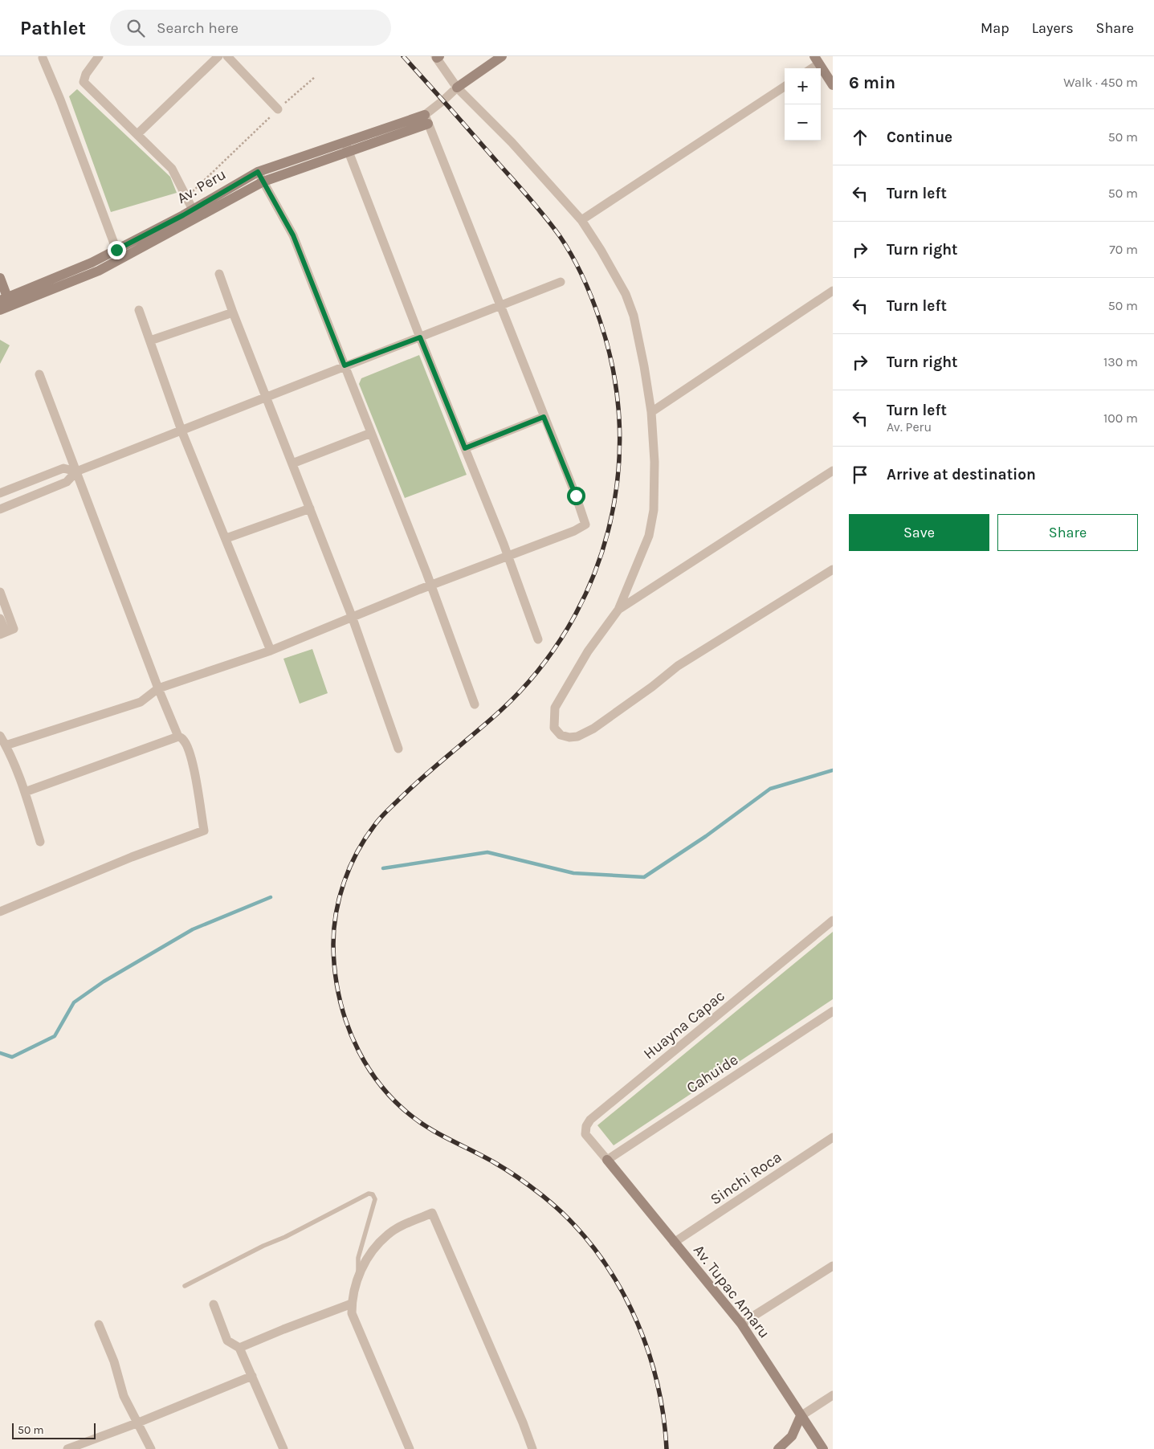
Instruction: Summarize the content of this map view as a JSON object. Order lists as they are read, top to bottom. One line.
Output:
{"streets":{"street":["Av. Peru","Huayna Capac","Cahuide","Sinchi Roca","Av. Tupac Amaru"]},"crossings":[["Huayna Capac","Cahuide"],["Huayna Capac","Av. Tupac Amaru"],["Cahuide","Av. Tupac Amaru"],["Sinchi Roca","Av. Tupac Amaru"]],"scale_bar":"50 m","page":{"header":"Pathlet","search":"Search here","nav":["Map","Layers","Share"],"heading":["6 min","Walk · 450 m"],"map_buttons":["+","−"],"list":[["Continue","50 m"],["Turn left","50 m"],["Turn right","70 m"],["Turn left","50 m"],["Turn right","130 m"],["Turn left","Av. Peru","100 m"],"Arrive at destination"],"buttons":["Save","Share"],"scale":"50 m"}}
